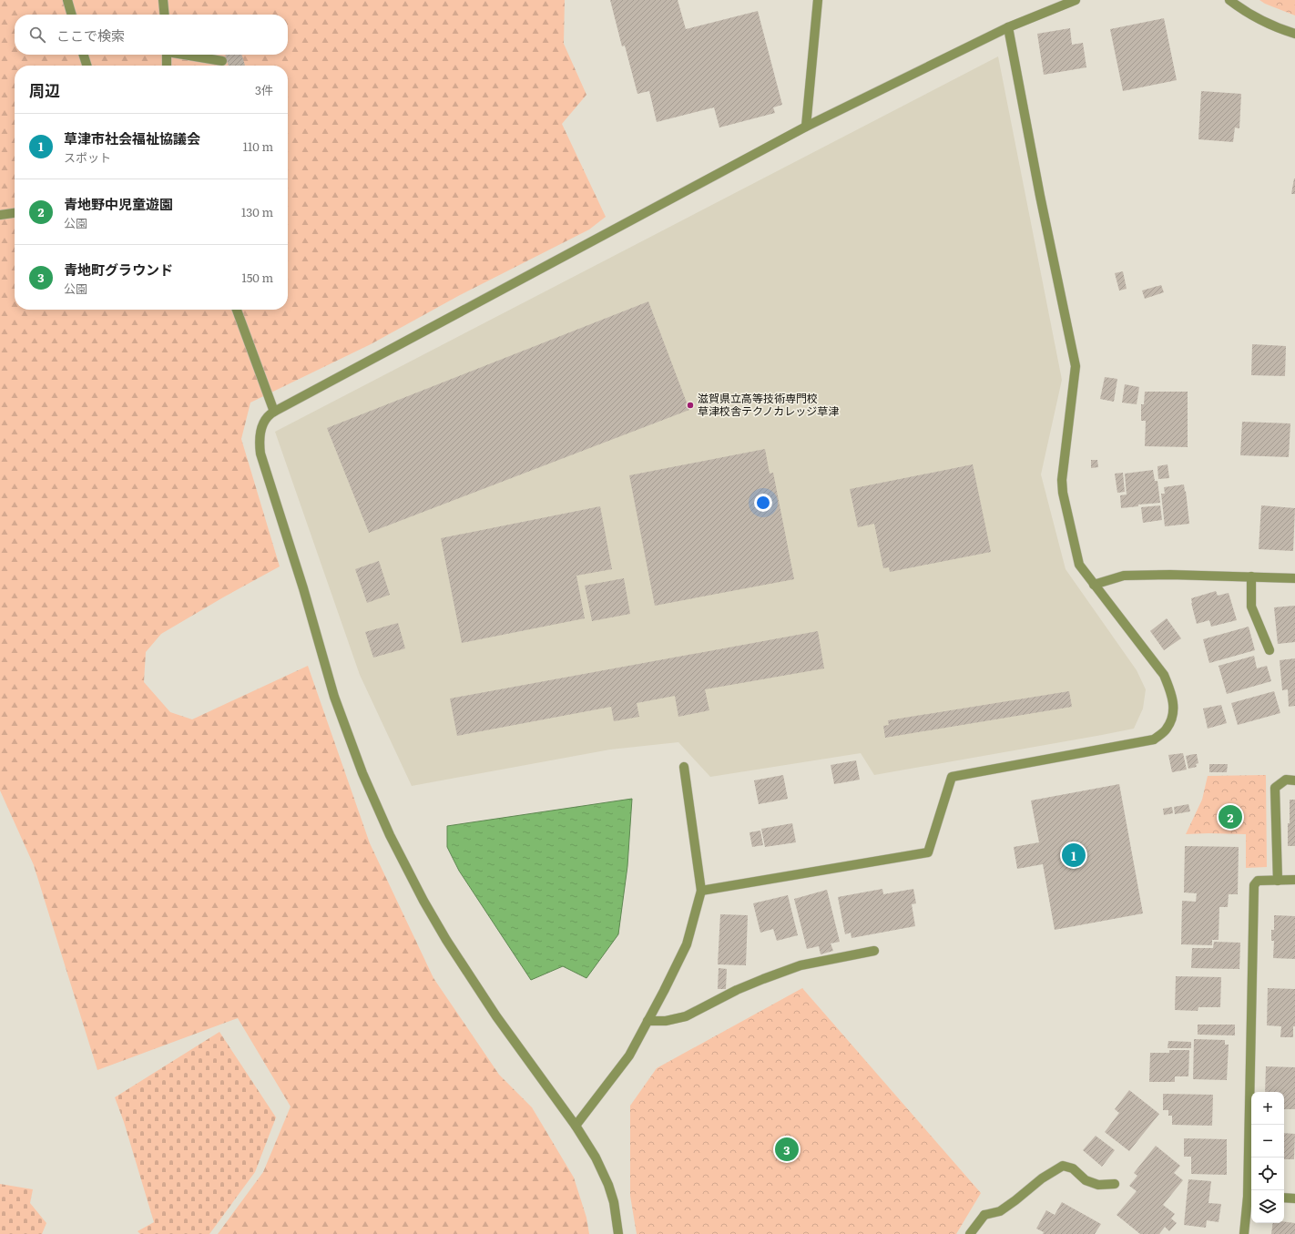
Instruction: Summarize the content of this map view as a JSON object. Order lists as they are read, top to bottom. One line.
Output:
{"places":["滋賀県立高等技術専門校 草津校舎テクノカレッジ草津"],"page":{"search":"ここで検索","heading":["周辺","3件"],"list":[{"mark":"1","name":"草津市社会福祉協議会","note":"スポット","value":"110 m"},{"mark":"2","name":"青地野中児童遊園","note":"公園","value":"130 m"},{"mark":"3","name":"青地町グラウンド","note":"公園","value":"150 m"}],"pins":["2","1","3"],"map_buttons":["+","−"]}}
